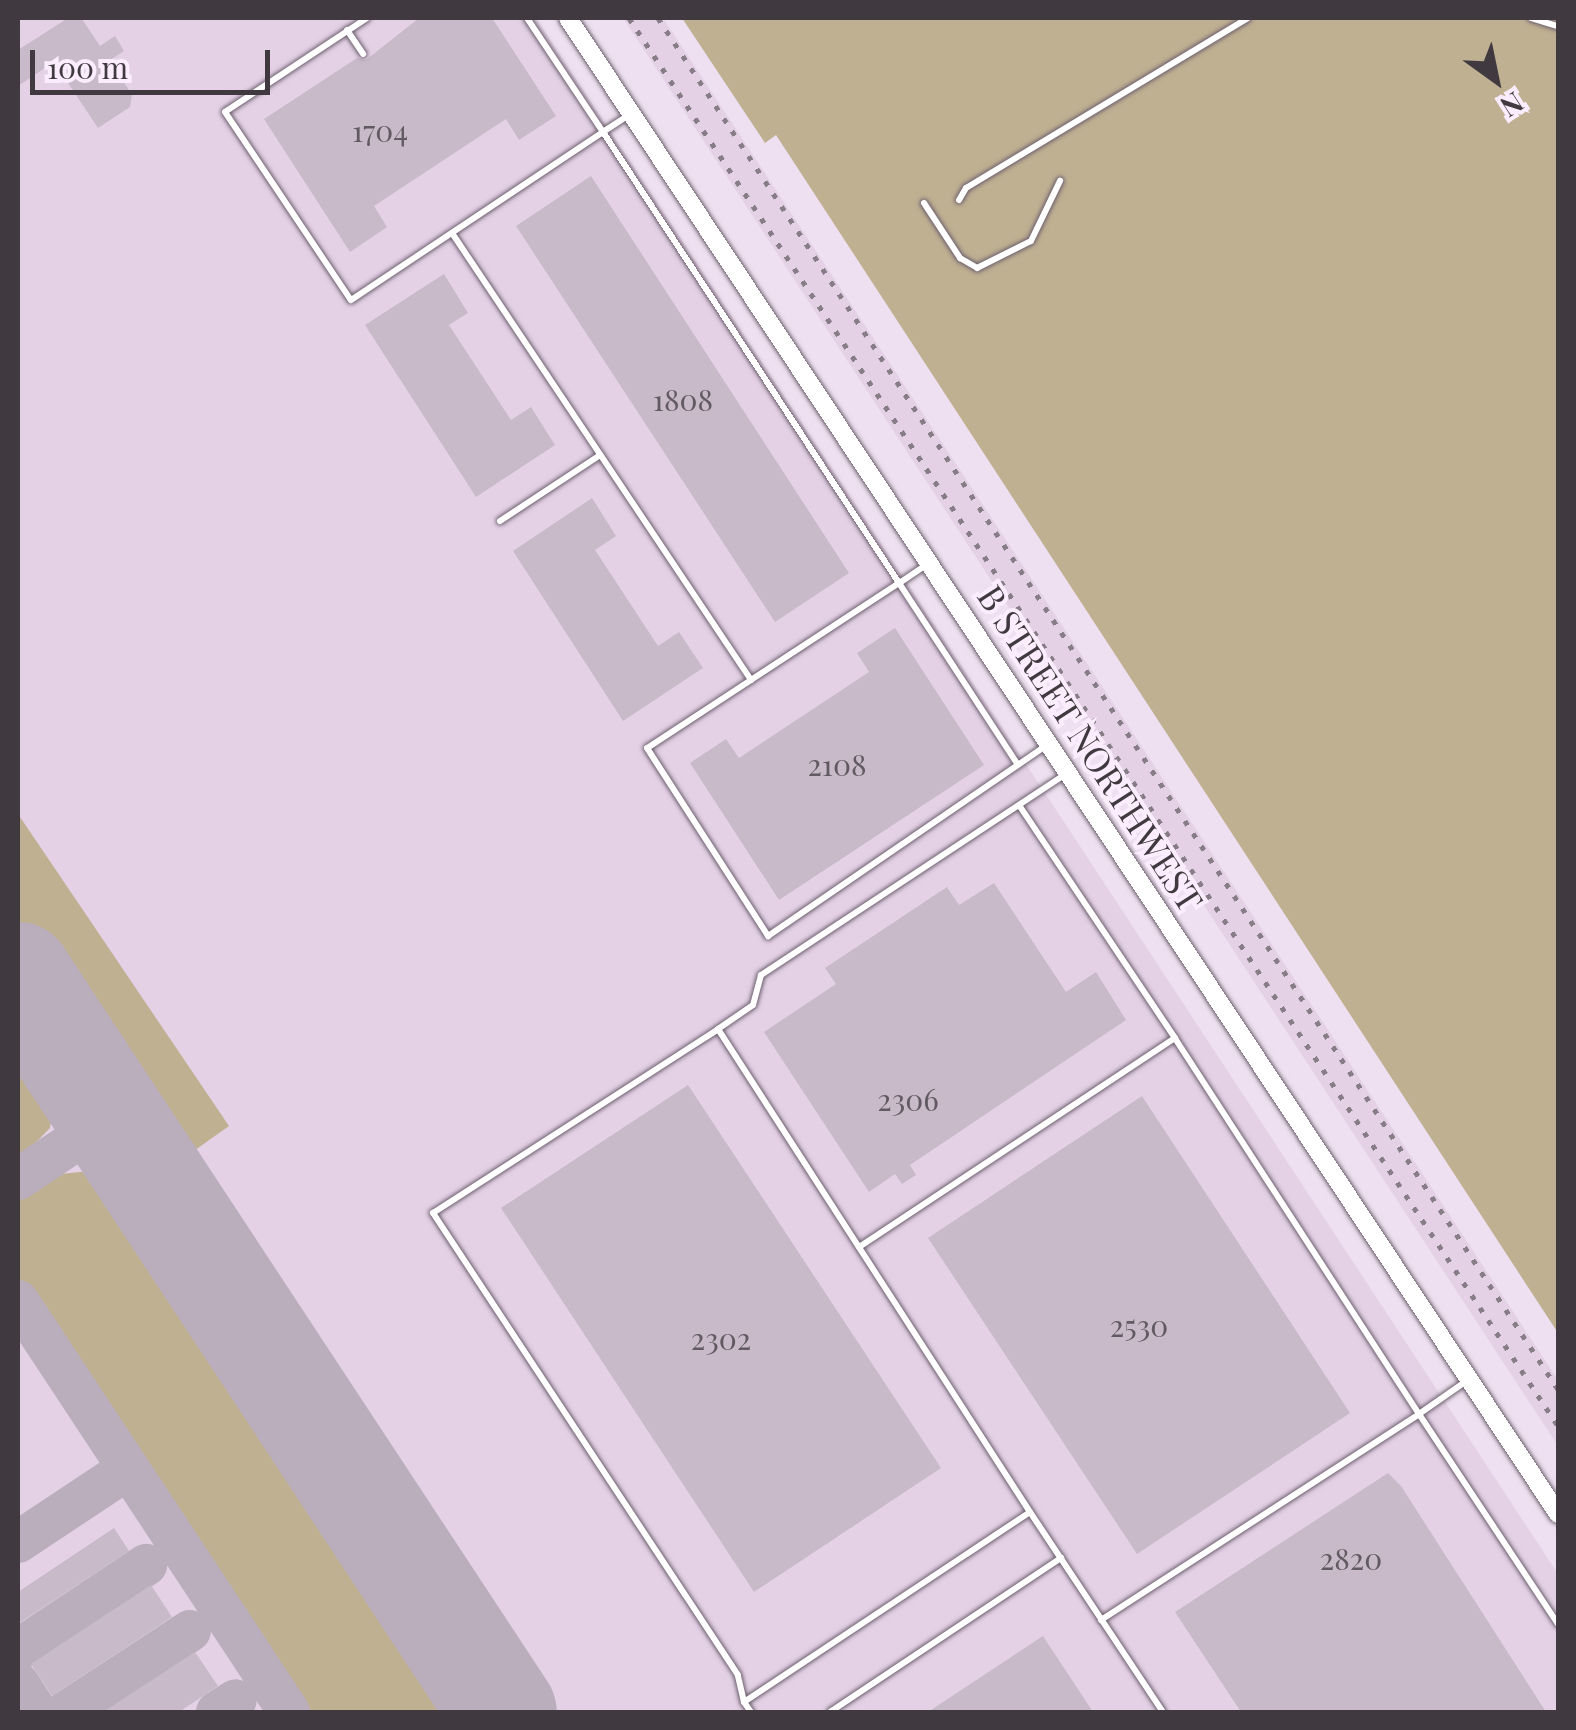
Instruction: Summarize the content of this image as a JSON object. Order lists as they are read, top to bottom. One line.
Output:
{"streets":{"street":["B STREET NORTHWEST"]},"house_numbers":["1704","1808","2108","2306","2530","2302","2820"],"scale_bar":"100 m","north":"bottom right"}
